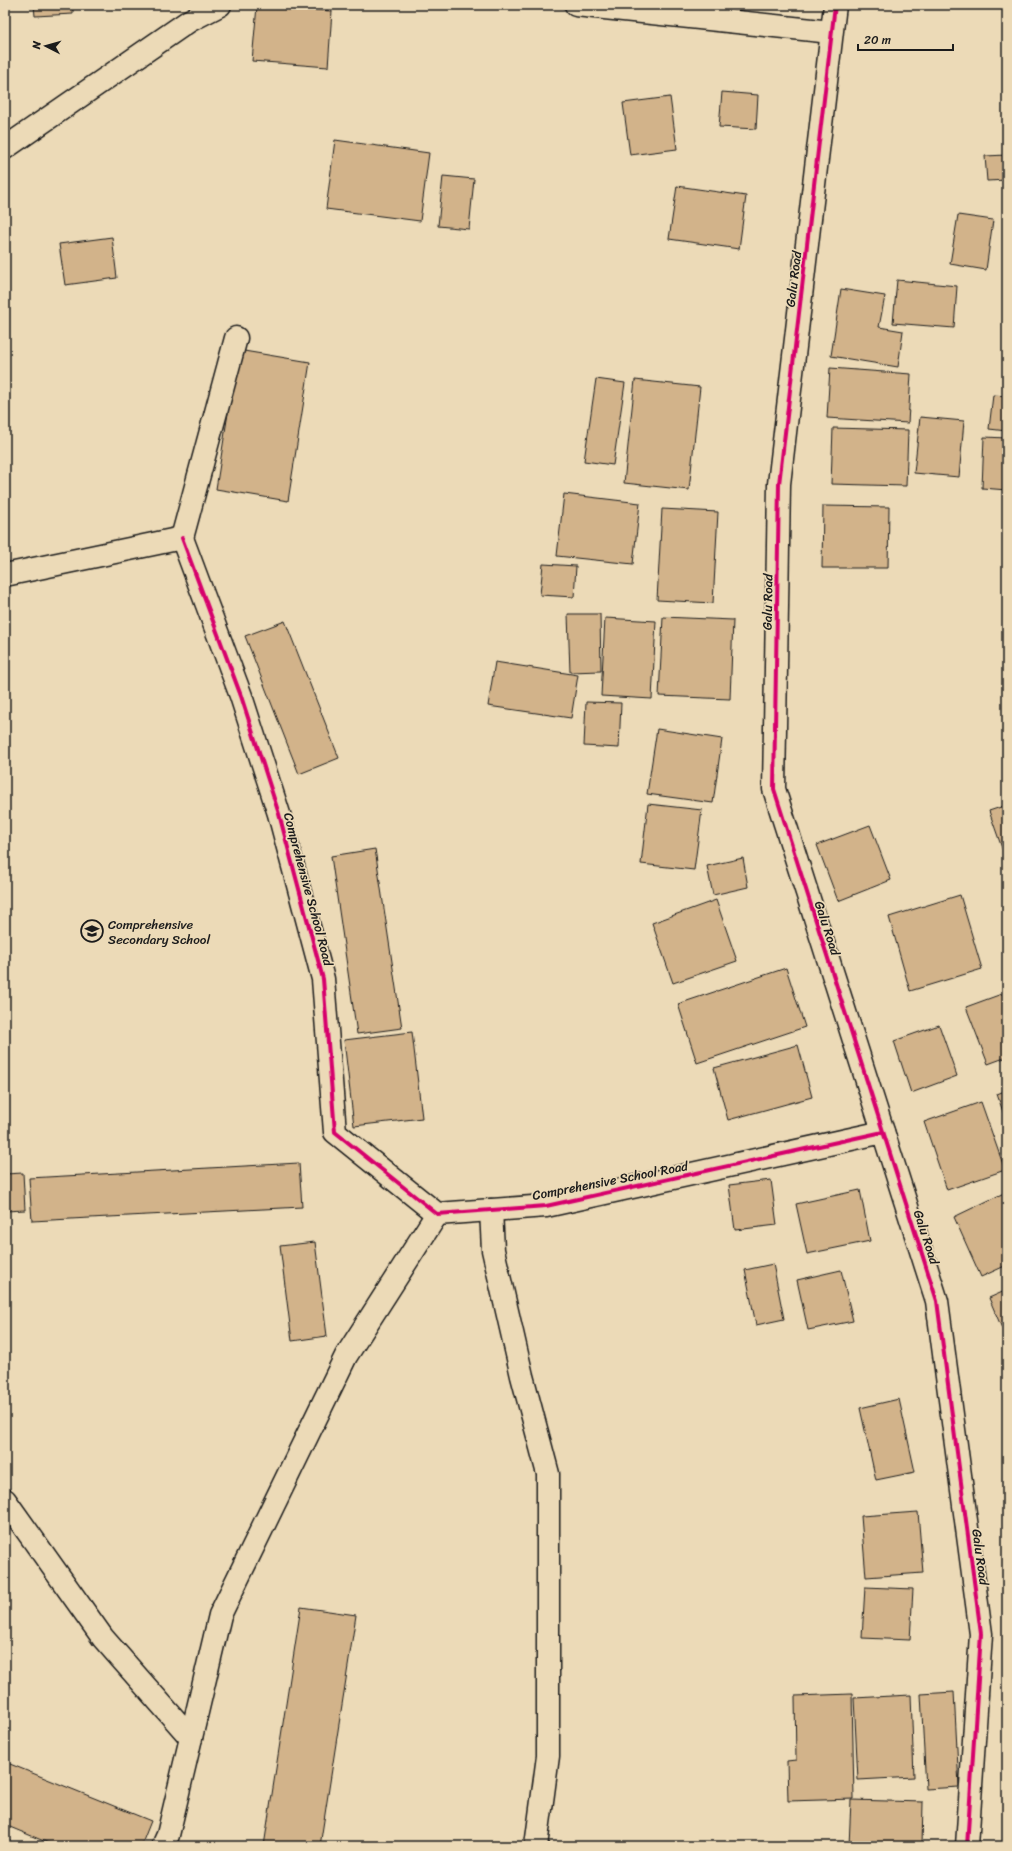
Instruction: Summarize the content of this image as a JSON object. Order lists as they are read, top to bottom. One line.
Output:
{"streets":{"street":["Galu Road","Comprehensive School Road"]},"crossings":[["Galu Road","Comprehensive School Road"]],"places":{"school or university":["Comprehensive Secondary School"]},"scale_bar":"20 m","north":"left"}
